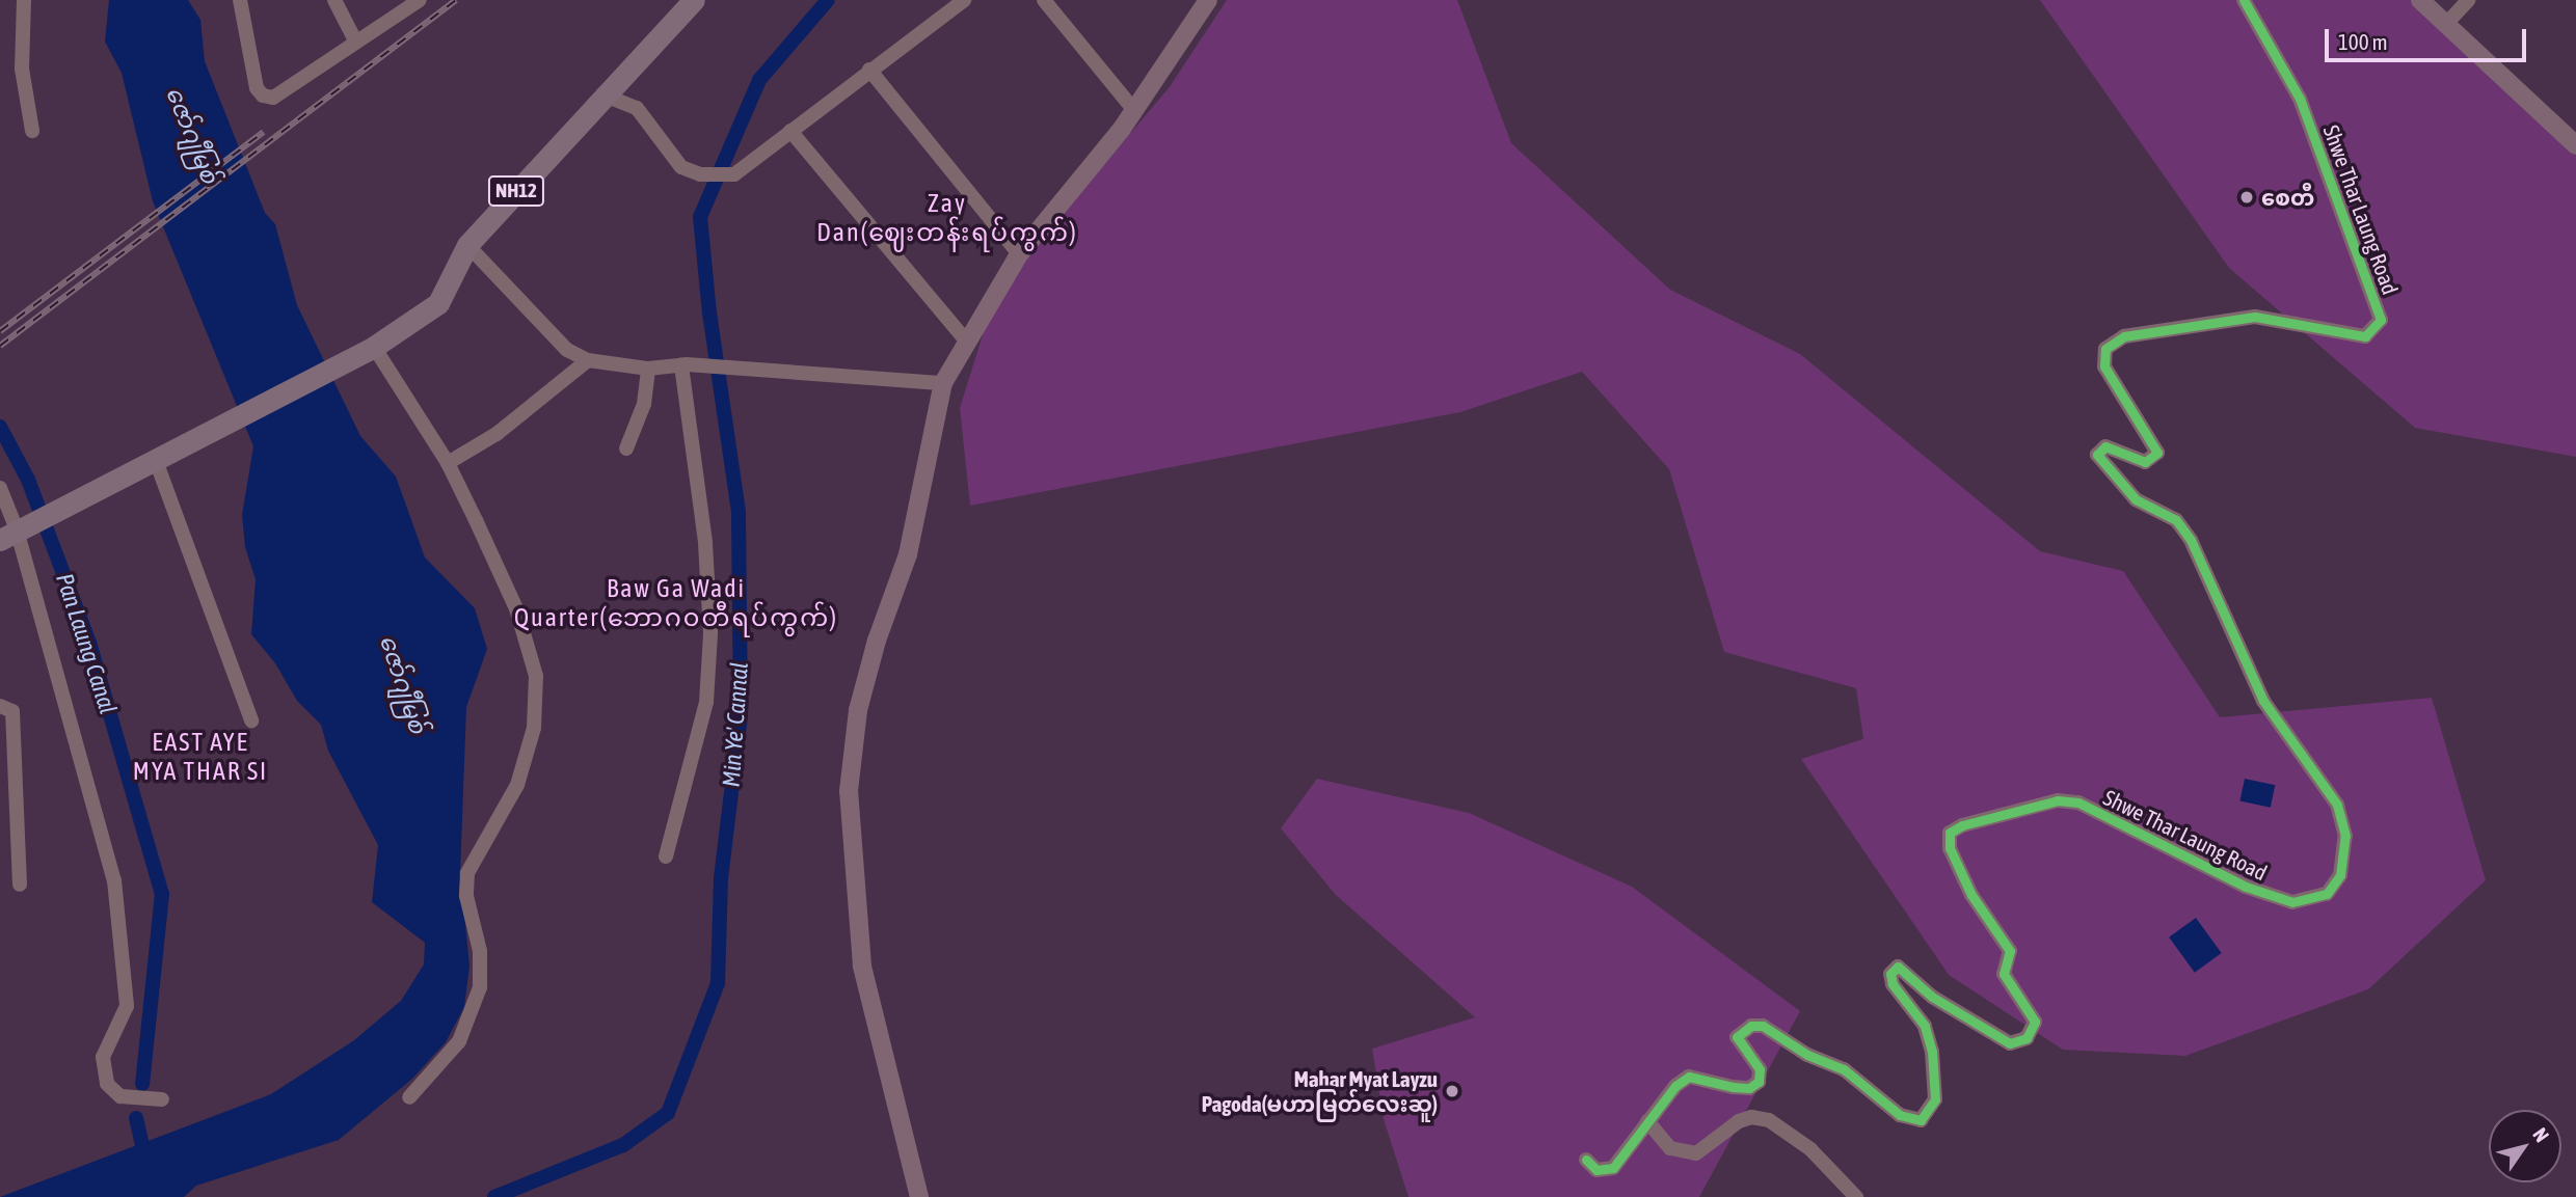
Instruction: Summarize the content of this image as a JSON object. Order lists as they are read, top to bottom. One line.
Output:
{"streets":{"highway":["NH12"],"street":["Shwe Thar Laung Road"]},"districts":["Zay Dan(ဈေးတန်းရပ်ကွက်)","Baw Ga Wadi Quarter(ဘောဂ၀တီရပ်ကွက်)","EAST AYE MYA THAR SI"],"water":["ဇော်ဂျီမြစ်","Pan Laung Canal","Min Ye' Cannal"],"places":["စေတီ","Mahar Myat Layzu Pagoda(မဟာမြတ်လေးဆူ)"],"scale_bar":"100 m","north":"top right"}
